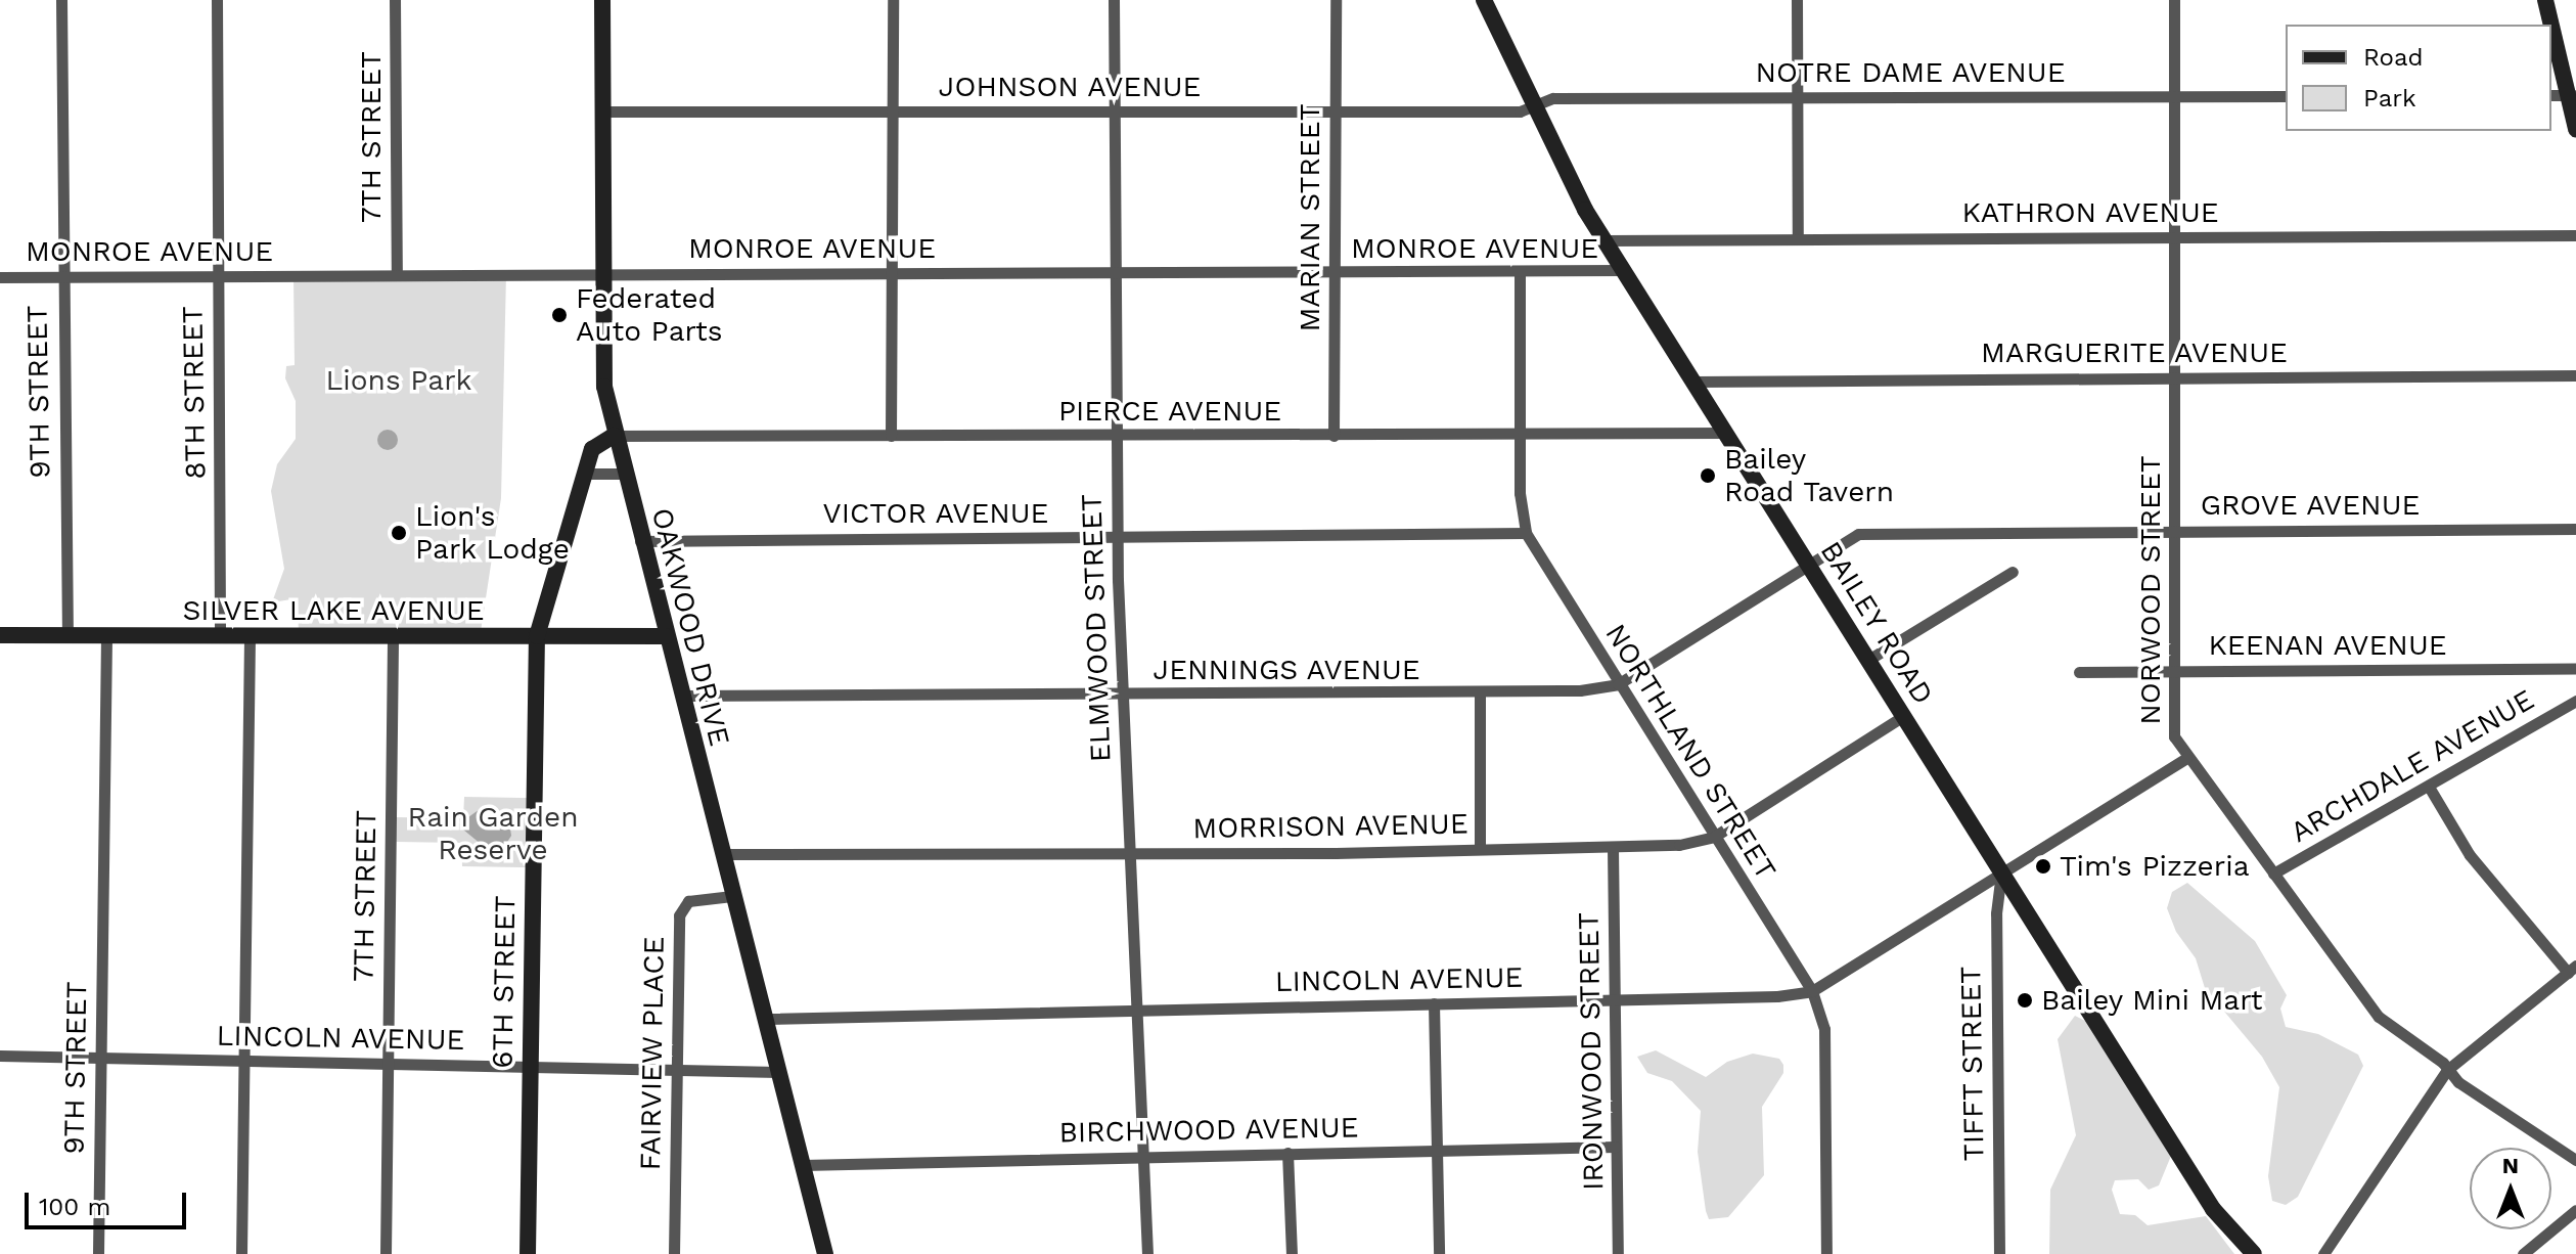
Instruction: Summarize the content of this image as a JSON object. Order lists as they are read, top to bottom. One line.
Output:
{"streets":{"street":["NOTRE DAME AVENUE","JOHNSON AVENUE","7TH STREET","KATHRON AVENUE","MARIAN STREET","MONROE AVENUE","MARGUERITE AVENUE","9TH STREET","8TH STREET","PIERCE AVENUE","GROVE AVENUE","VICTOR AVENUE","NORWOOD STREET","SILVER LAKE AVENUE","BAILEY ROAD","OAKWOOD DRIVE","ELMWOOD STREET","KEENAN AVENUE","JENNINGS AVENUE","NORTHLAND STREET","ARCHDALE AVENUE","MORRISON AVENUE","LINCOLN AVENUE","6TH STREET","IRONWOOD STREET","FAIRVIEW PLACE","TIFFT STREET","BIRCHWOOD AVENUE"]},"crossings":[["NOTRE DAME AVENUE","JOHNSON AVENUE"],["NOTRE DAME AVENUE","NORWOOD STREET"],["NOTRE DAME AVENUE","BAILEY ROAD"],["JOHNSON AVENUE","MARIAN STREET"],["JOHNSON AVENUE","BAILEY ROAD"],["JOHNSON AVENUE","OAKWOOD DRIVE"],["JOHNSON AVENUE","ELMWOOD STREET"],["7TH STREET","MONROE AVENUE"],["7TH STREET","SILVER LAKE AVENUE"],["7TH STREET","LINCOLN AVENUE"],["KATHRON AVENUE","NORWOOD STREET"],["KATHRON AVENUE","BAILEY ROAD"],["MARIAN STREET","MONROE AVENUE"],["MARIAN STREET","PIERCE AVENUE"],["MONROE AVENUE","9TH STREET"],["MONROE AVENUE","8TH STREET"],["MONROE AVENUE","BAILEY ROAD"],["MONROE AVENUE","OAKWOOD DRIVE"],["MONROE AVENUE","ELMWOOD STREET"],["MONROE AVENUE","NORTHLAND STREET"],["MARGUERITE AVENUE","NORWOOD STREET"],["MARGUERITE AVENUE","BAILEY ROAD"],["9TH STREET","SILVER LAKE AVENUE"],["9TH STREET","LINCOLN AVENUE"],["8TH STREET","SILVER LAKE AVENUE"],["PIERCE AVENUE","BAILEY ROAD"],["PIERCE AVENUE","OAKWOOD DRIVE"],["PIERCE AVENUE","ELMWOOD STREET"],["PIERCE AVENUE","NORTHLAND STREET"],["PIERCE AVENUE","6TH STREET"],["GROVE AVENUE","NORWOOD STREET"],["GROVE AVENUE","BAILEY ROAD"],["GROVE AVENUE","JENNINGS AVENUE"],["VICTOR AVENUE","OAKWOOD DRIVE"],["VICTOR AVENUE","ELMWOOD STREET"],["VICTOR AVENUE","NORTHLAND STREET"],["NORWOOD STREET","KEENAN AVENUE"],["NORWOOD STREET","ARCHDALE AVENUE"],["NORWOOD STREET","LINCOLN AVENUE"],["SILVER LAKE AVENUE","OAKWOOD DRIVE"],["SILVER LAKE AVENUE","6TH STREET"],["BAILEY ROAD","JENNINGS AVENUE"],["BAILEY ROAD","MORRISON AVENUE"],["BAILEY ROAD","LINCOLN AVENUE"],["BAILEY ROAD","TIFFT STREET"],["OAKWOOD DRIVE","JENNINGS AVENUE"],["OAKWOOD DRIVE","MORRISON AVENUE"],["OAKWOOD DRIVE","LINCOLN AVENUE"],["OAKWOOD DRIVE","6TH STREET"],["OAKWOOD DRIVE","FAIRVIEW PLACE"],["OAKWOOD DRIVE","BIRCHWOOD AVENUE"],["ELMWOOD STREET","JENNINGS AVENUE"],["ELMWOOD STREET","MORRISON AVENUE"],["ELMWOOD STREET","LINCOLN AVENUE"],["ELMWOOD STREET","BIRCHWOOD AVENUE"],["JENNINGS AVENUE","NORTHLAND STREET"],["NORTHLAND STREET","MORRISON AVENUE"],["NORTHLAND STREET","LINCOLN AVENUE"],["MORRISON AVENUE","IRONWOOD STREET"],["LINCOLN AVENUE","6TH STREET"],["LINCOLN AVENUE","IRONWOOD STREET"],["LINCOLN AVENUE","FAIRVIEW PLACE"],["LINCOLN AVENUE","TIFFT STREET"],["IRONWOOD STREET","BIRCHWOOD AVENUE"]],"parks":["Lions Park","Rain Garden Reserve"],"places":["Federated Auto Parts","Bailey Road Tavern","Lion's Park Lodge","Tim's Pizzeria","Bailey Mini Mart"],"legend":["Road","Park"],"scale_bar":"100 m","north":"top"}
